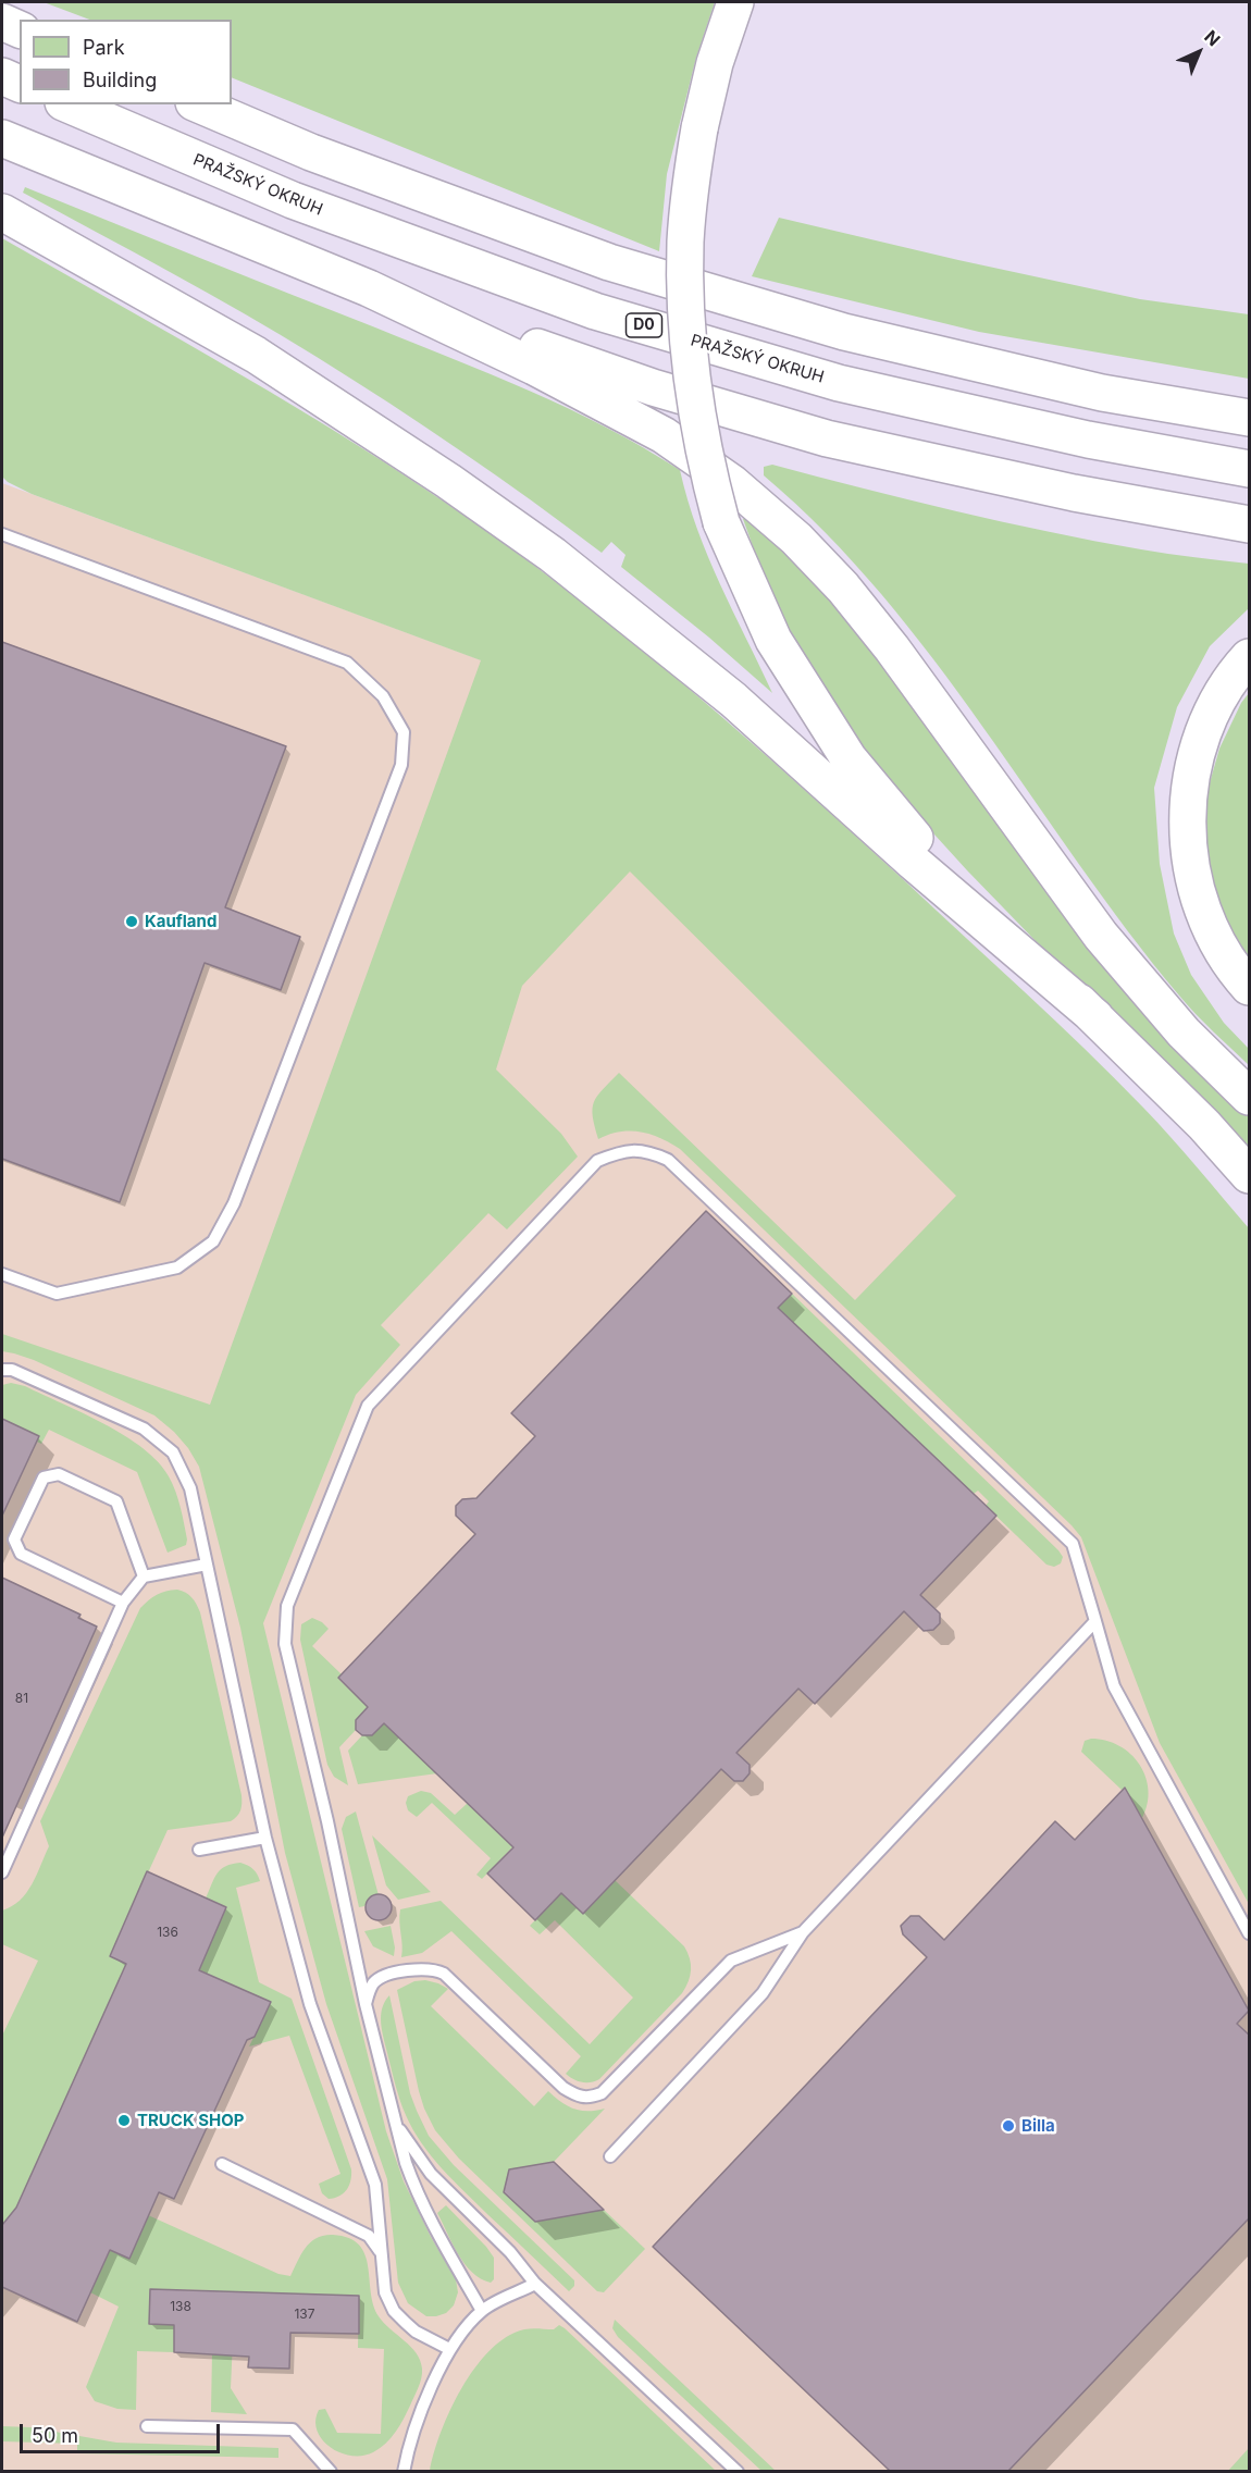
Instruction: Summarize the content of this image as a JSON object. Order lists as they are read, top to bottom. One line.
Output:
{"streets":{"highway":["PRAŽSKÝ OKRUH","D0"]},"places":["Kaufland","TRUCK SHOP","Billa"],"house_numbers":["81","136","138","137"],"legend":["Park","Building"],"scale_bar":"50 m","north":"top right"}
